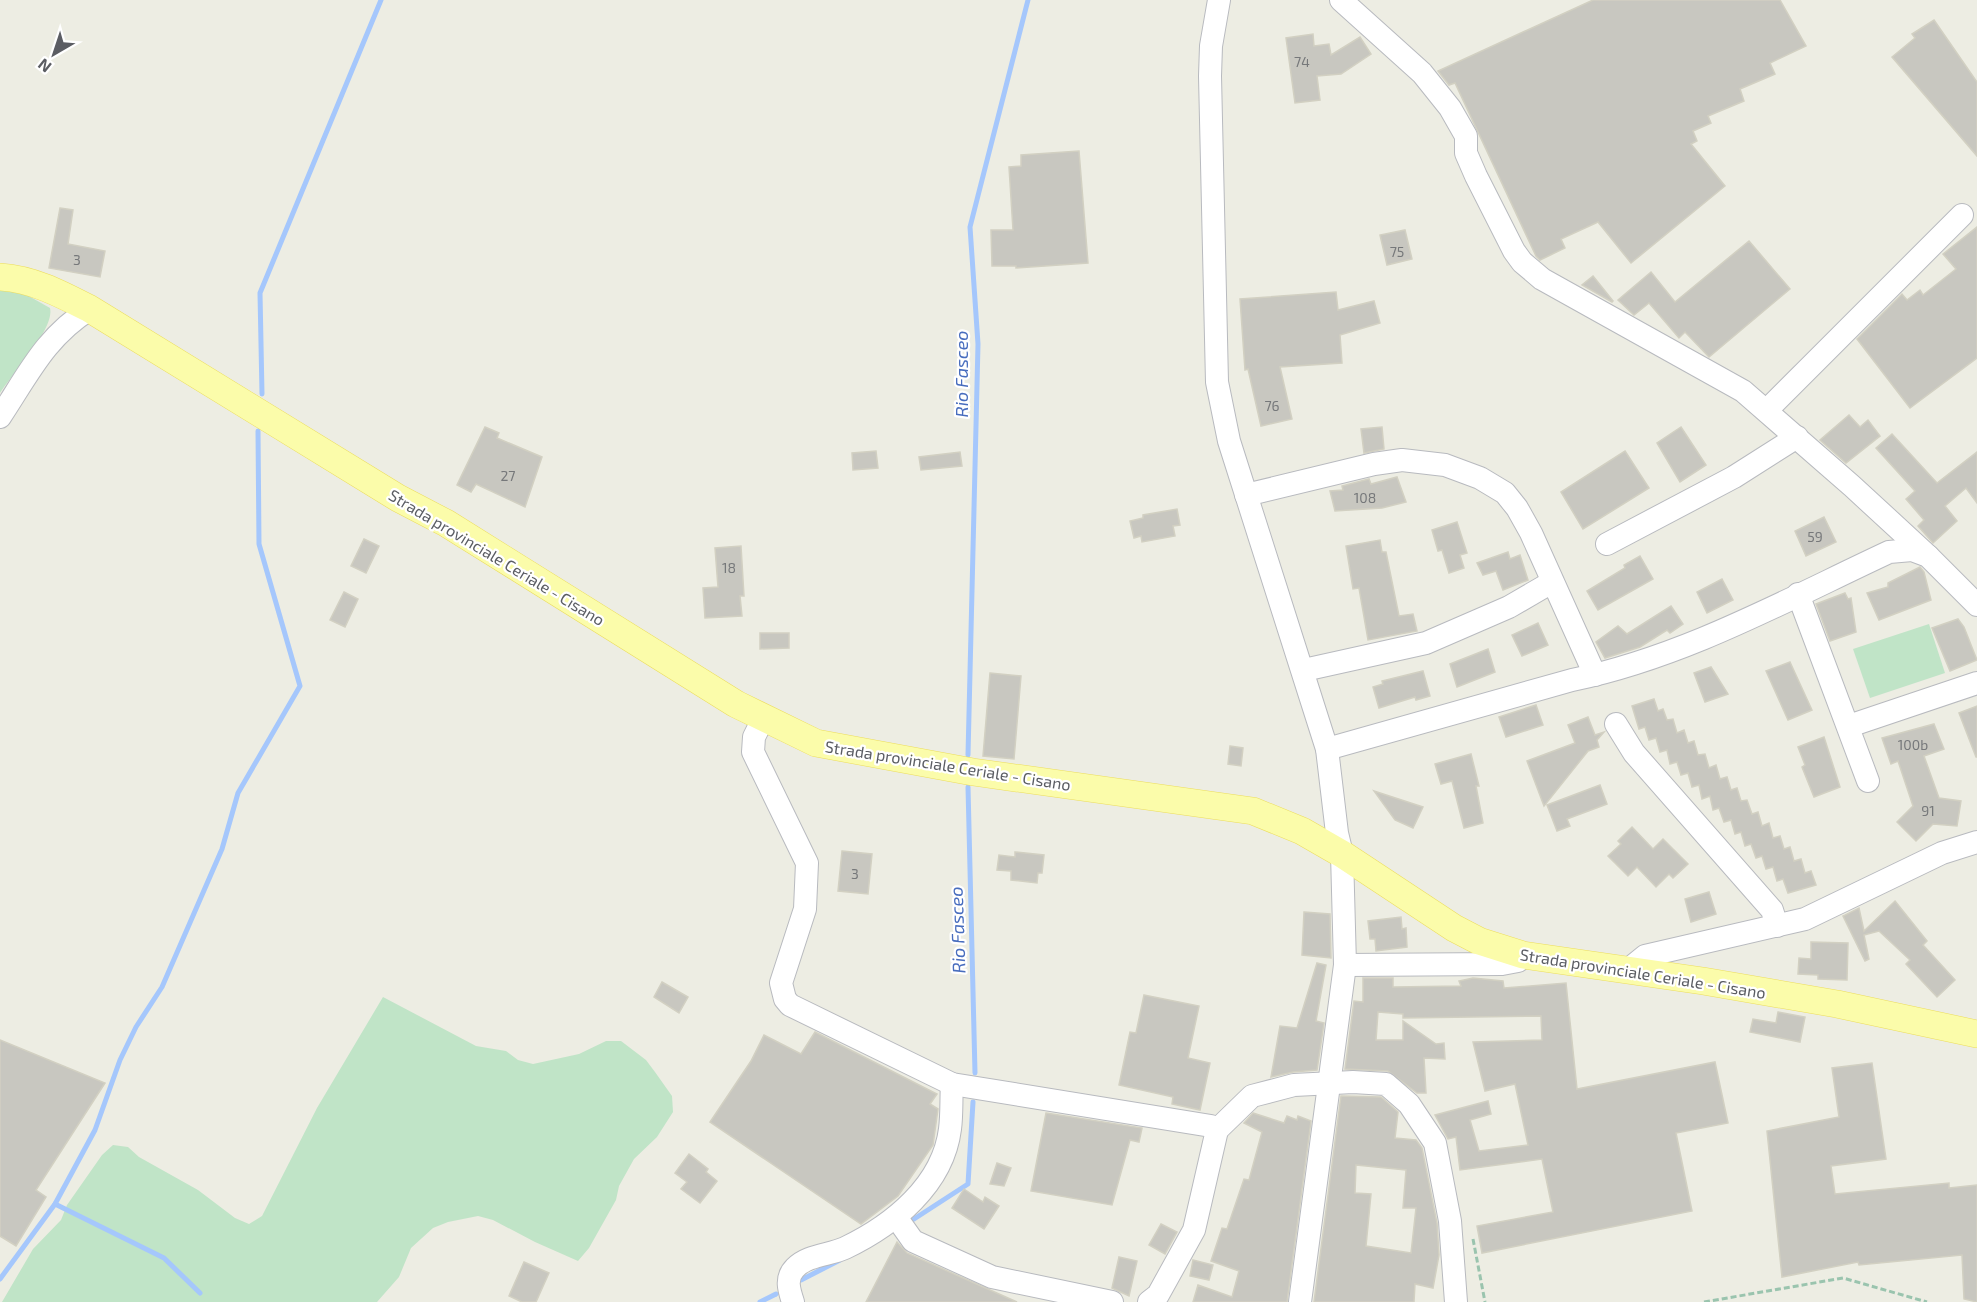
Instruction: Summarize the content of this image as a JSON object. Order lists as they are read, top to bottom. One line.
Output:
{"streets":{"main road":["Strada provinciale Ceriale - Cisano"]},"water":["Rio Fasceo"],"house_numbers":["74","75","3","76","27","108","59","18","100b","91","3"],"north":"bottom left"}
